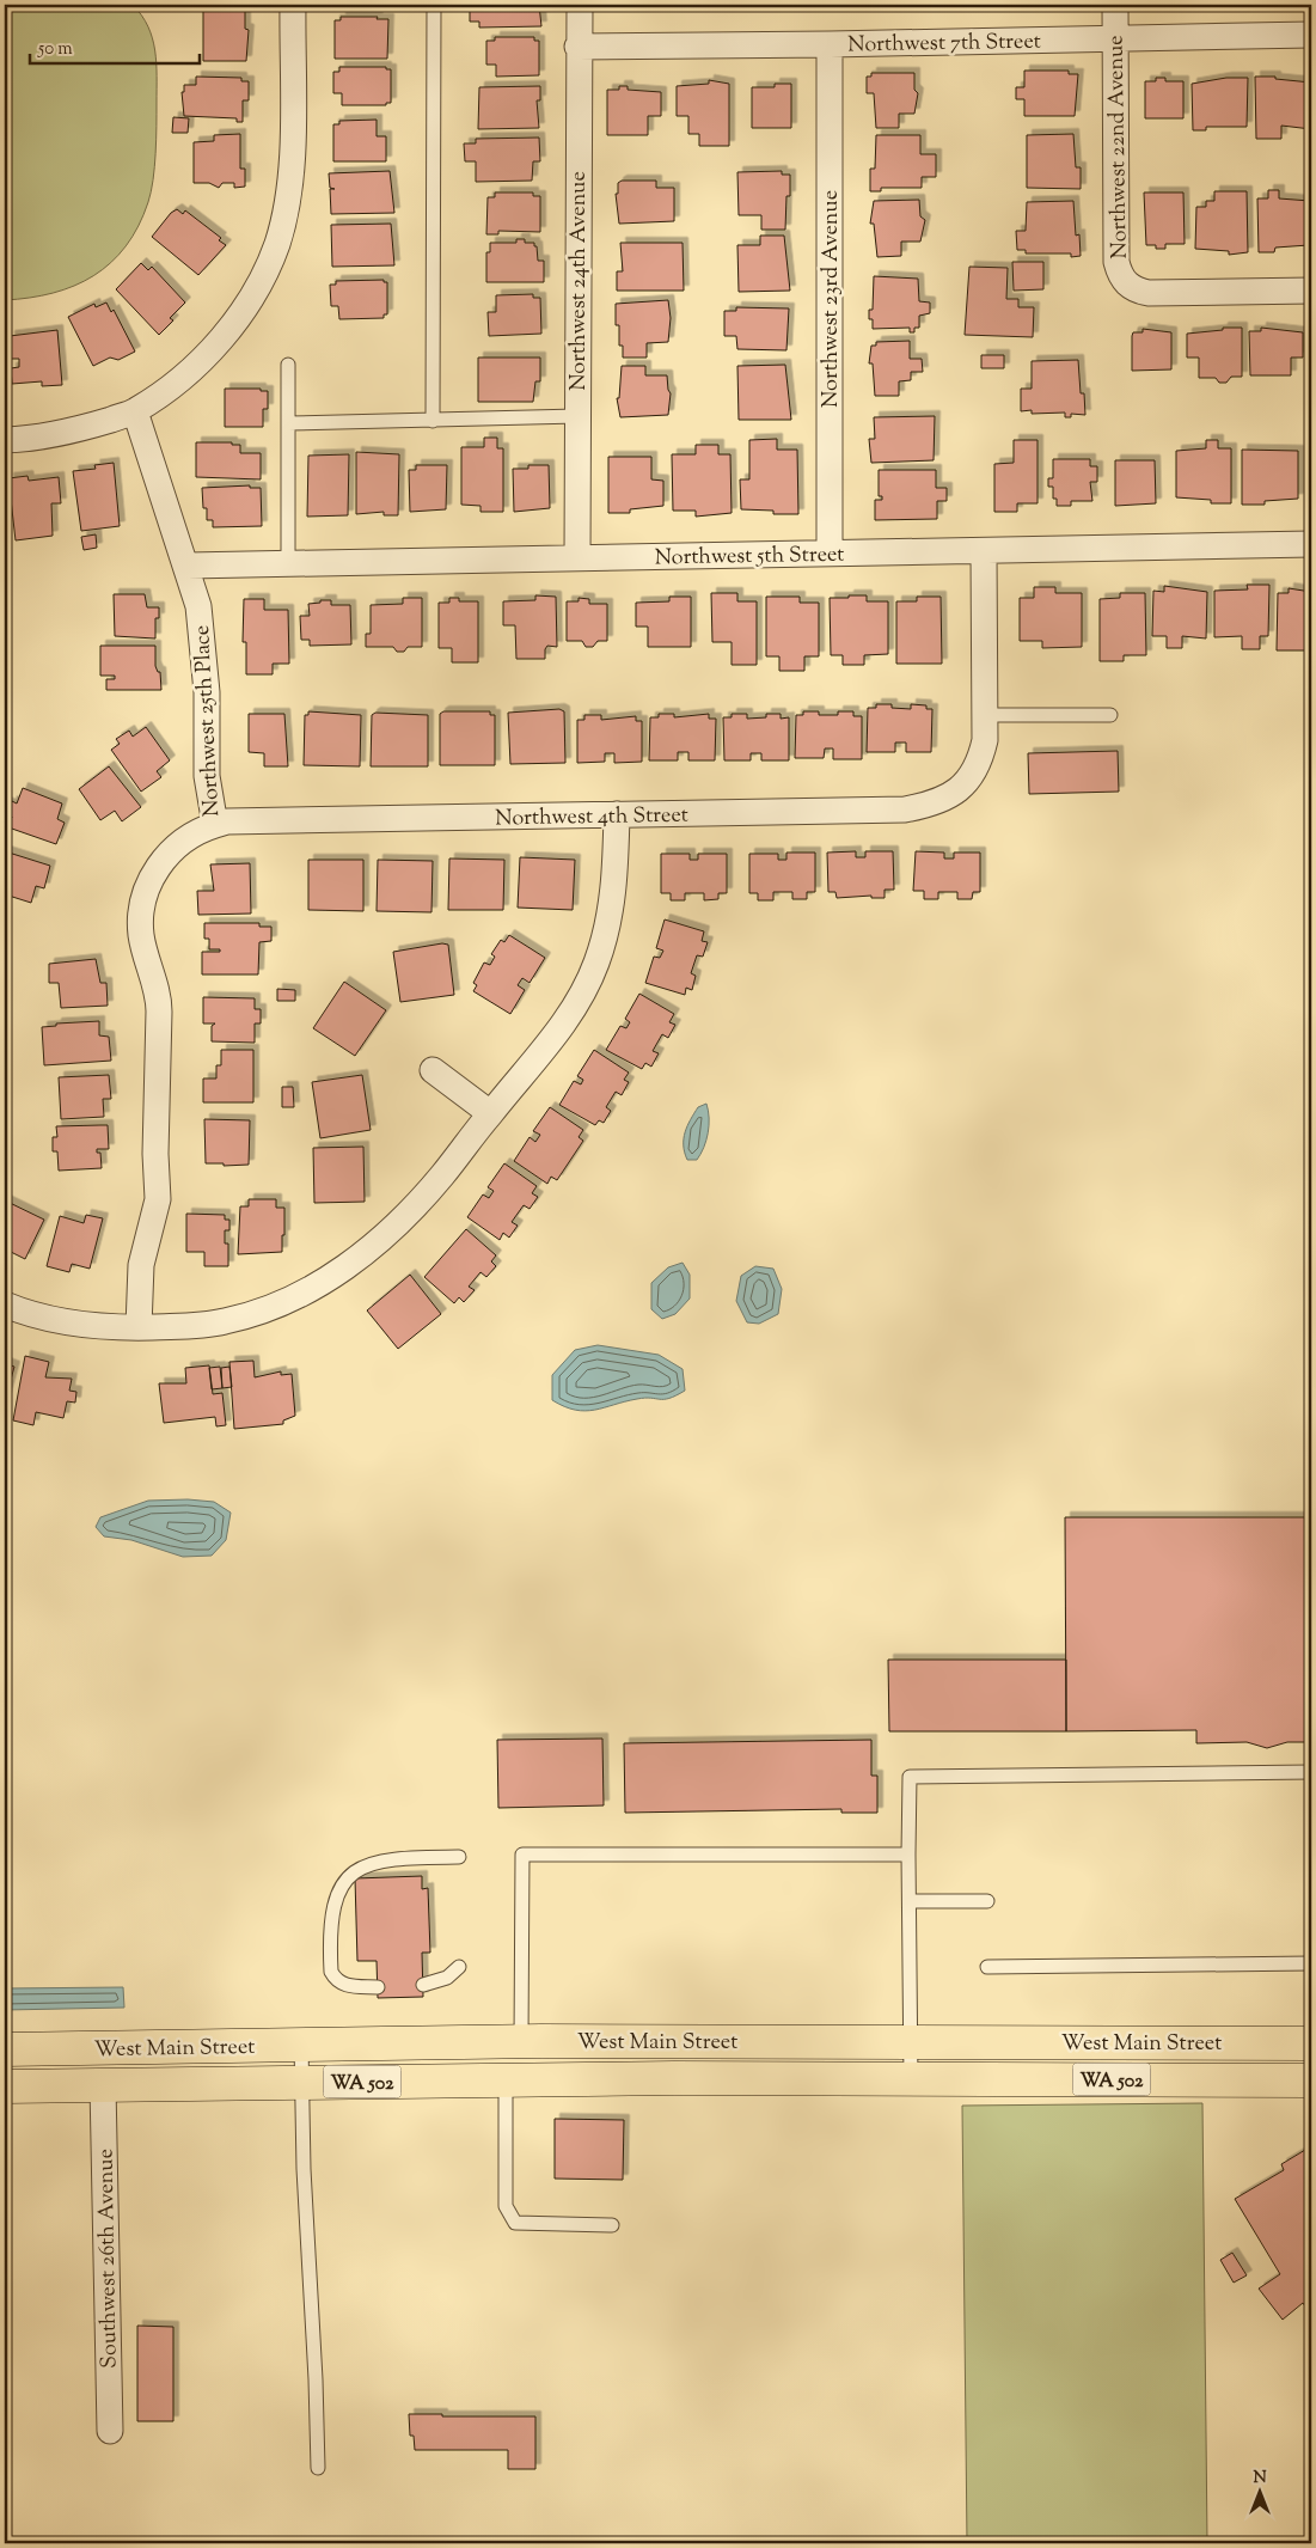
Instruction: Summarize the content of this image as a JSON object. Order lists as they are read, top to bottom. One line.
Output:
{"streets":{"highway":["West Main Street","WA 502"],"street":["Northwest 7th Street","Northwest 22nd Avenue","Northwest 24th Avenue","Northwest 23rd Avenue","Northwest 5th Street","Northwest 25th Place","Northwest 4th Street","Southwest 26th Avenue"]},"crossings":[["Northwest 7th Street","Northwest 22nd Avenue"],["Northwest 7th Street","Northwest 24th Avenue"],["Northwest 7th Street","Northwest 23rd Avenue"],["Northwest 24th Avenue","Northwest 5th Street"],["Northwest 23rd Avenue","Northwest 5th Street"],["Northwest 5th Street","Northwest 25th Place"],["Northwest 25th Place","Northwest 4th Street"],["West Main Street","Southwest 26th Avenue"]],"scale_bar":"50 m","north":"top"}
